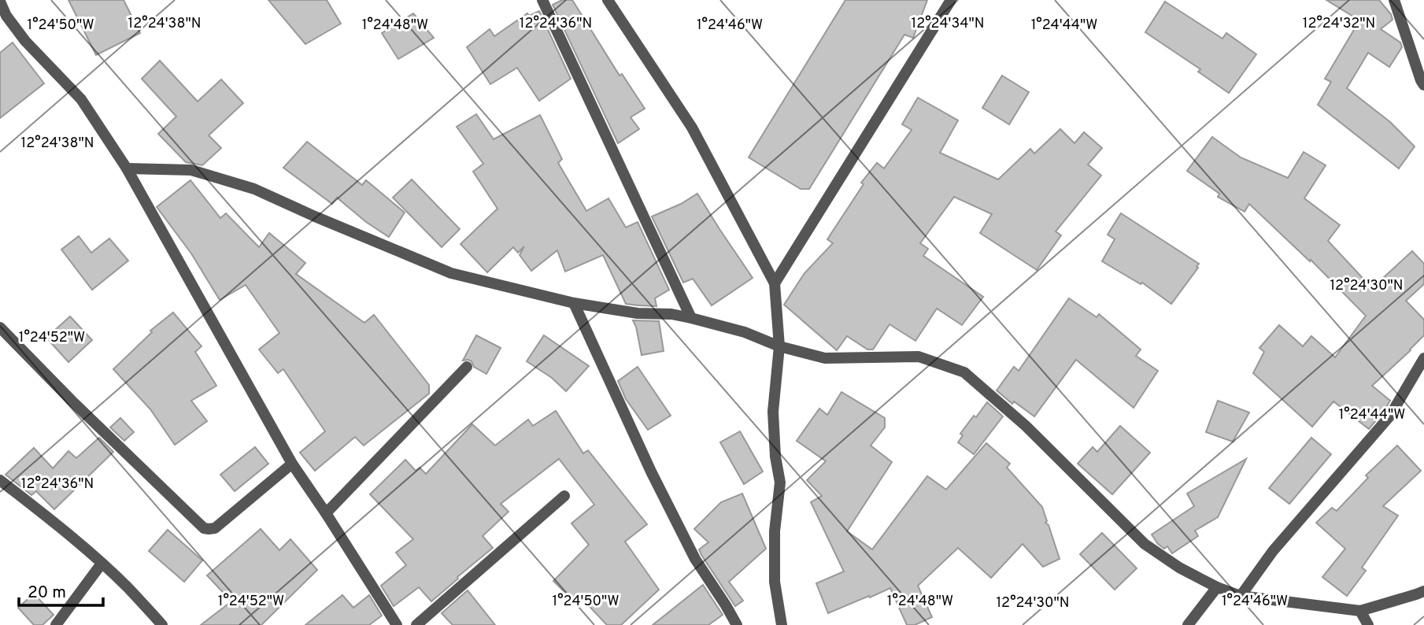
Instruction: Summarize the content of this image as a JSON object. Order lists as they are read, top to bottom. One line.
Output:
{"scale_bar":"20 m","coordinates":["12°24'38\"N","12°24'34\"N","12°24'32\"N","12°24'36\"N","1°24'50\"W","1°24'48\"W","1°24'46\"W","1°24'44\"W","12°24'30\"N","1°24'52\"W"]}
